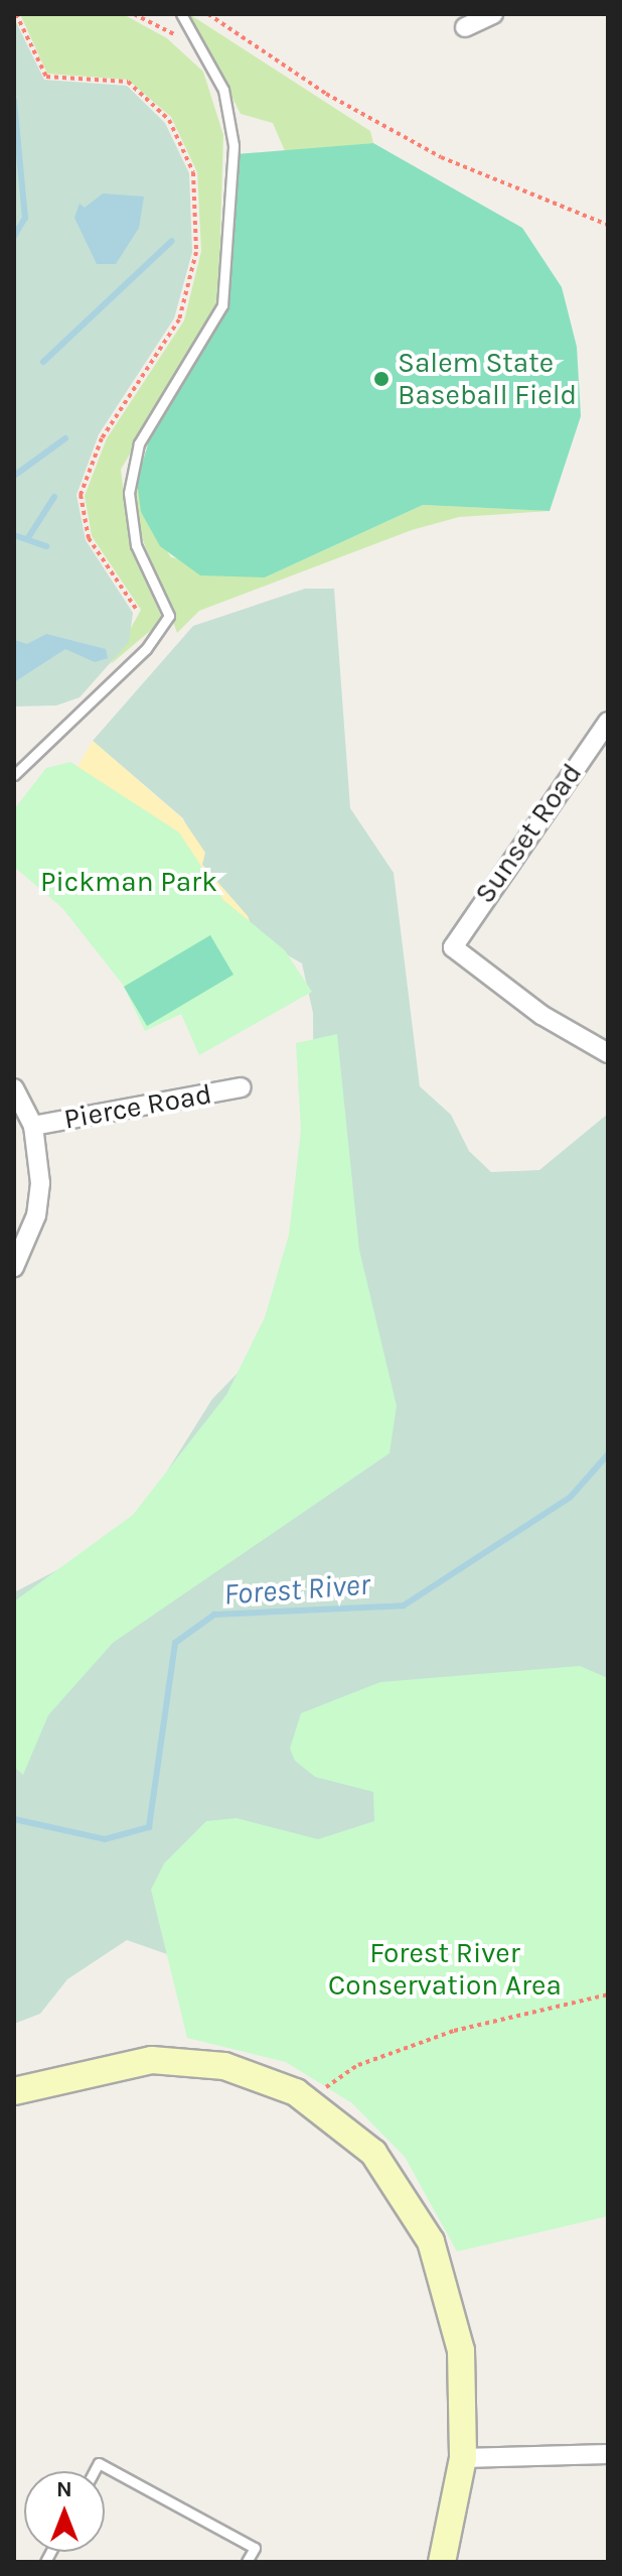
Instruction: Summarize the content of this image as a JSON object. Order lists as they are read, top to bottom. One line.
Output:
{"streets":{"street":["Sunset Road","Pierce Road"]},"water":["Forest River"],"parks":["Pickman Park","Forest River Conservation Area"],"places":["Salem State Baseball Field"],"north":"top"}
